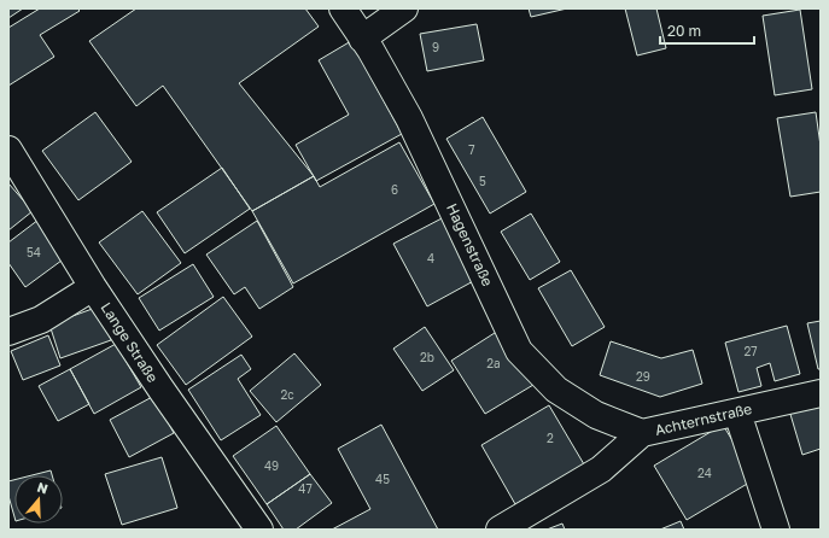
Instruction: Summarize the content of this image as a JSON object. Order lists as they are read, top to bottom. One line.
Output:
{"streets":{"street":["Hagenstraße","Lange Straße","Achternstraße"]},"crossings":[["Hagenstraße","Achternstraße"]],"house_numbers":["9","7","5","6","54","4","27","2b","2a","29","2c","2","49","24","45","47"],"scale_bar":"20 m","north":"top"}
